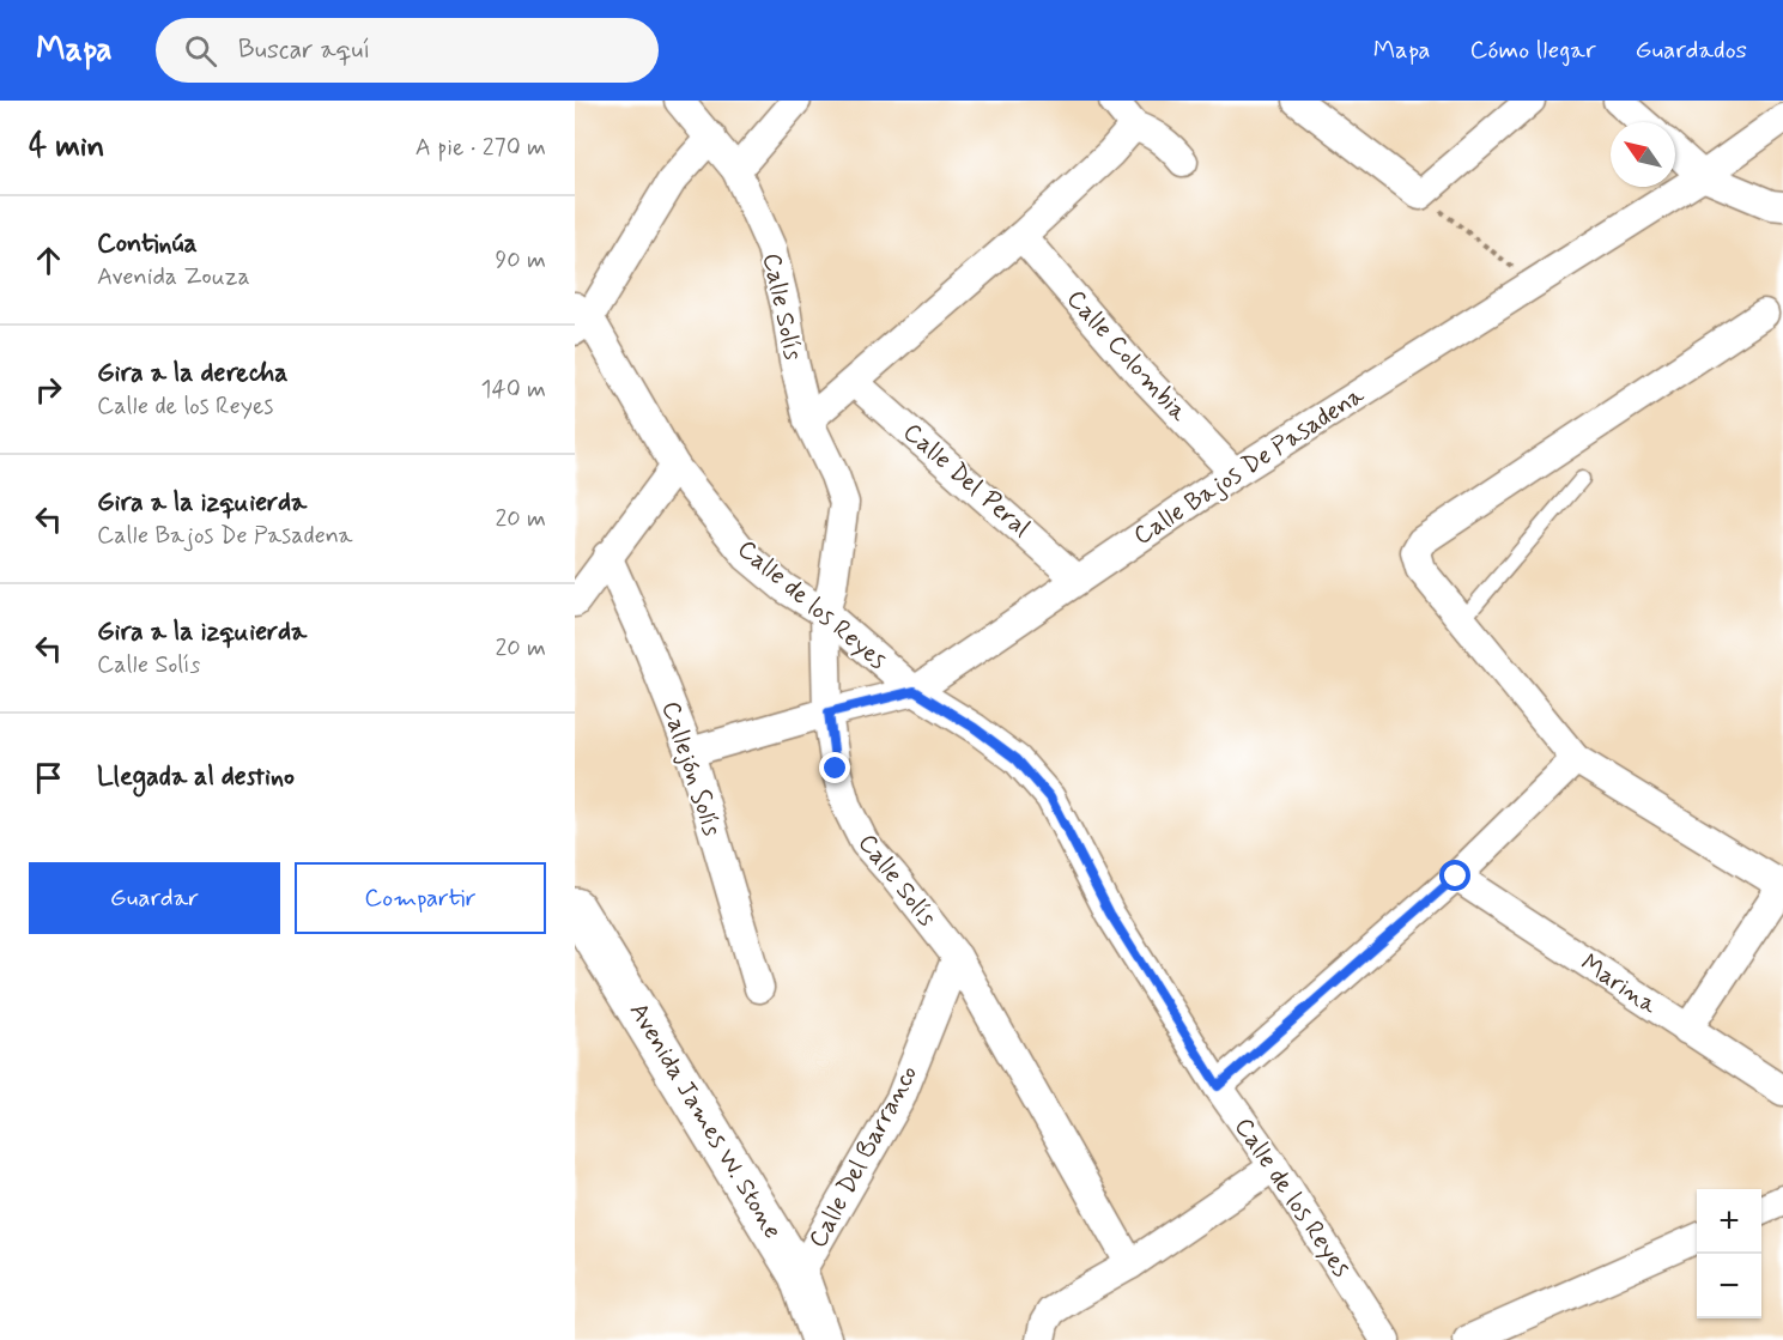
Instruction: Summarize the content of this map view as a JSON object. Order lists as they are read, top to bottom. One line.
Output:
{"streets":{"main road":["Avenida James W. Stone"],"street":["Calle Solís","Calle Colombia","Calle Bajos De Pasadena","Calle Del Peral","Calle de los Reyes","Callejón Solís","Marina","Calle Del Barranco"]},"crossings":[["Calle Solís","Calle Bajos De Pasadena"],["Calle Solís","Calle de los Reyes"],["Calle Solís","Calle Del Barranco"],["Calle Colombia","Calle Bajos De Pasadena"],["Calle Bajos De Pasadena","Calle Del Peral"],["Calle Bajos De Pasadena","Calle de los Reyes"],["Calle Bajos De Pasadena","Callejón Solís"],["Avenida James W. Stone","Calle Del Barranco"]],"north":"top left","page":{"header":"Mapa","search":"Buscar aquí","nav":["Mapa","Cómo llegar","Guardados"],"heading":["4 min","A pie · 270 m"],"list":[["Continúa","Avenida Zouza","90 m"],["Gira a la derecha","Calle de los Reyes","140 m"],["Gira a la izquierda","Calle Bajos De Pasadena","20 m"],["Gira a la izquierda","Calle Solís","20 m"],"Llegada al destino"],"buttons":["Guardar","Compartir"],"map_buttons":["+","−"]}}
